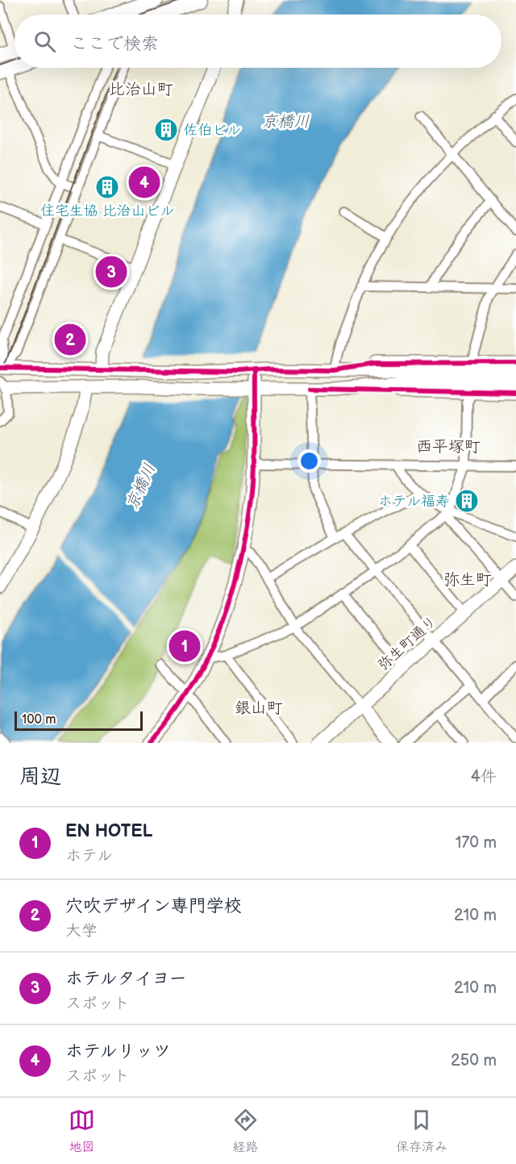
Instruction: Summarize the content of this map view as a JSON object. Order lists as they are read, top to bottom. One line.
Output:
{"streets":{"street":["弥生町通り"]},"districts":["比治山町","西平塚町","弥生町","銀山町"],"water":["京橋川"],"places":{"building":["佐伯ビル","住宅生協 比治山ビル","ホテル福寿"]},"scale_bar":"100 m","page":{"search":"ここで検索","pins":["4","3","2","1"],"scale":"100 m","heading":["周辺","4件"],"list":[{"mark":"1","name":"EN HOTEL","note":"ホテル","value":"170 m"},{"mark":"2","name":"穴吹デザイン専門学校","note":"大学","value":"210 m"},{"mark":"3","name":"ホテルタイヨー","note":"スポット","value":"210 m"},{"mark":"4","name":"ホテルリッツ","note":"スポット","value":"250 m"}],"nav":["地図","経路","保存済み"]}}
